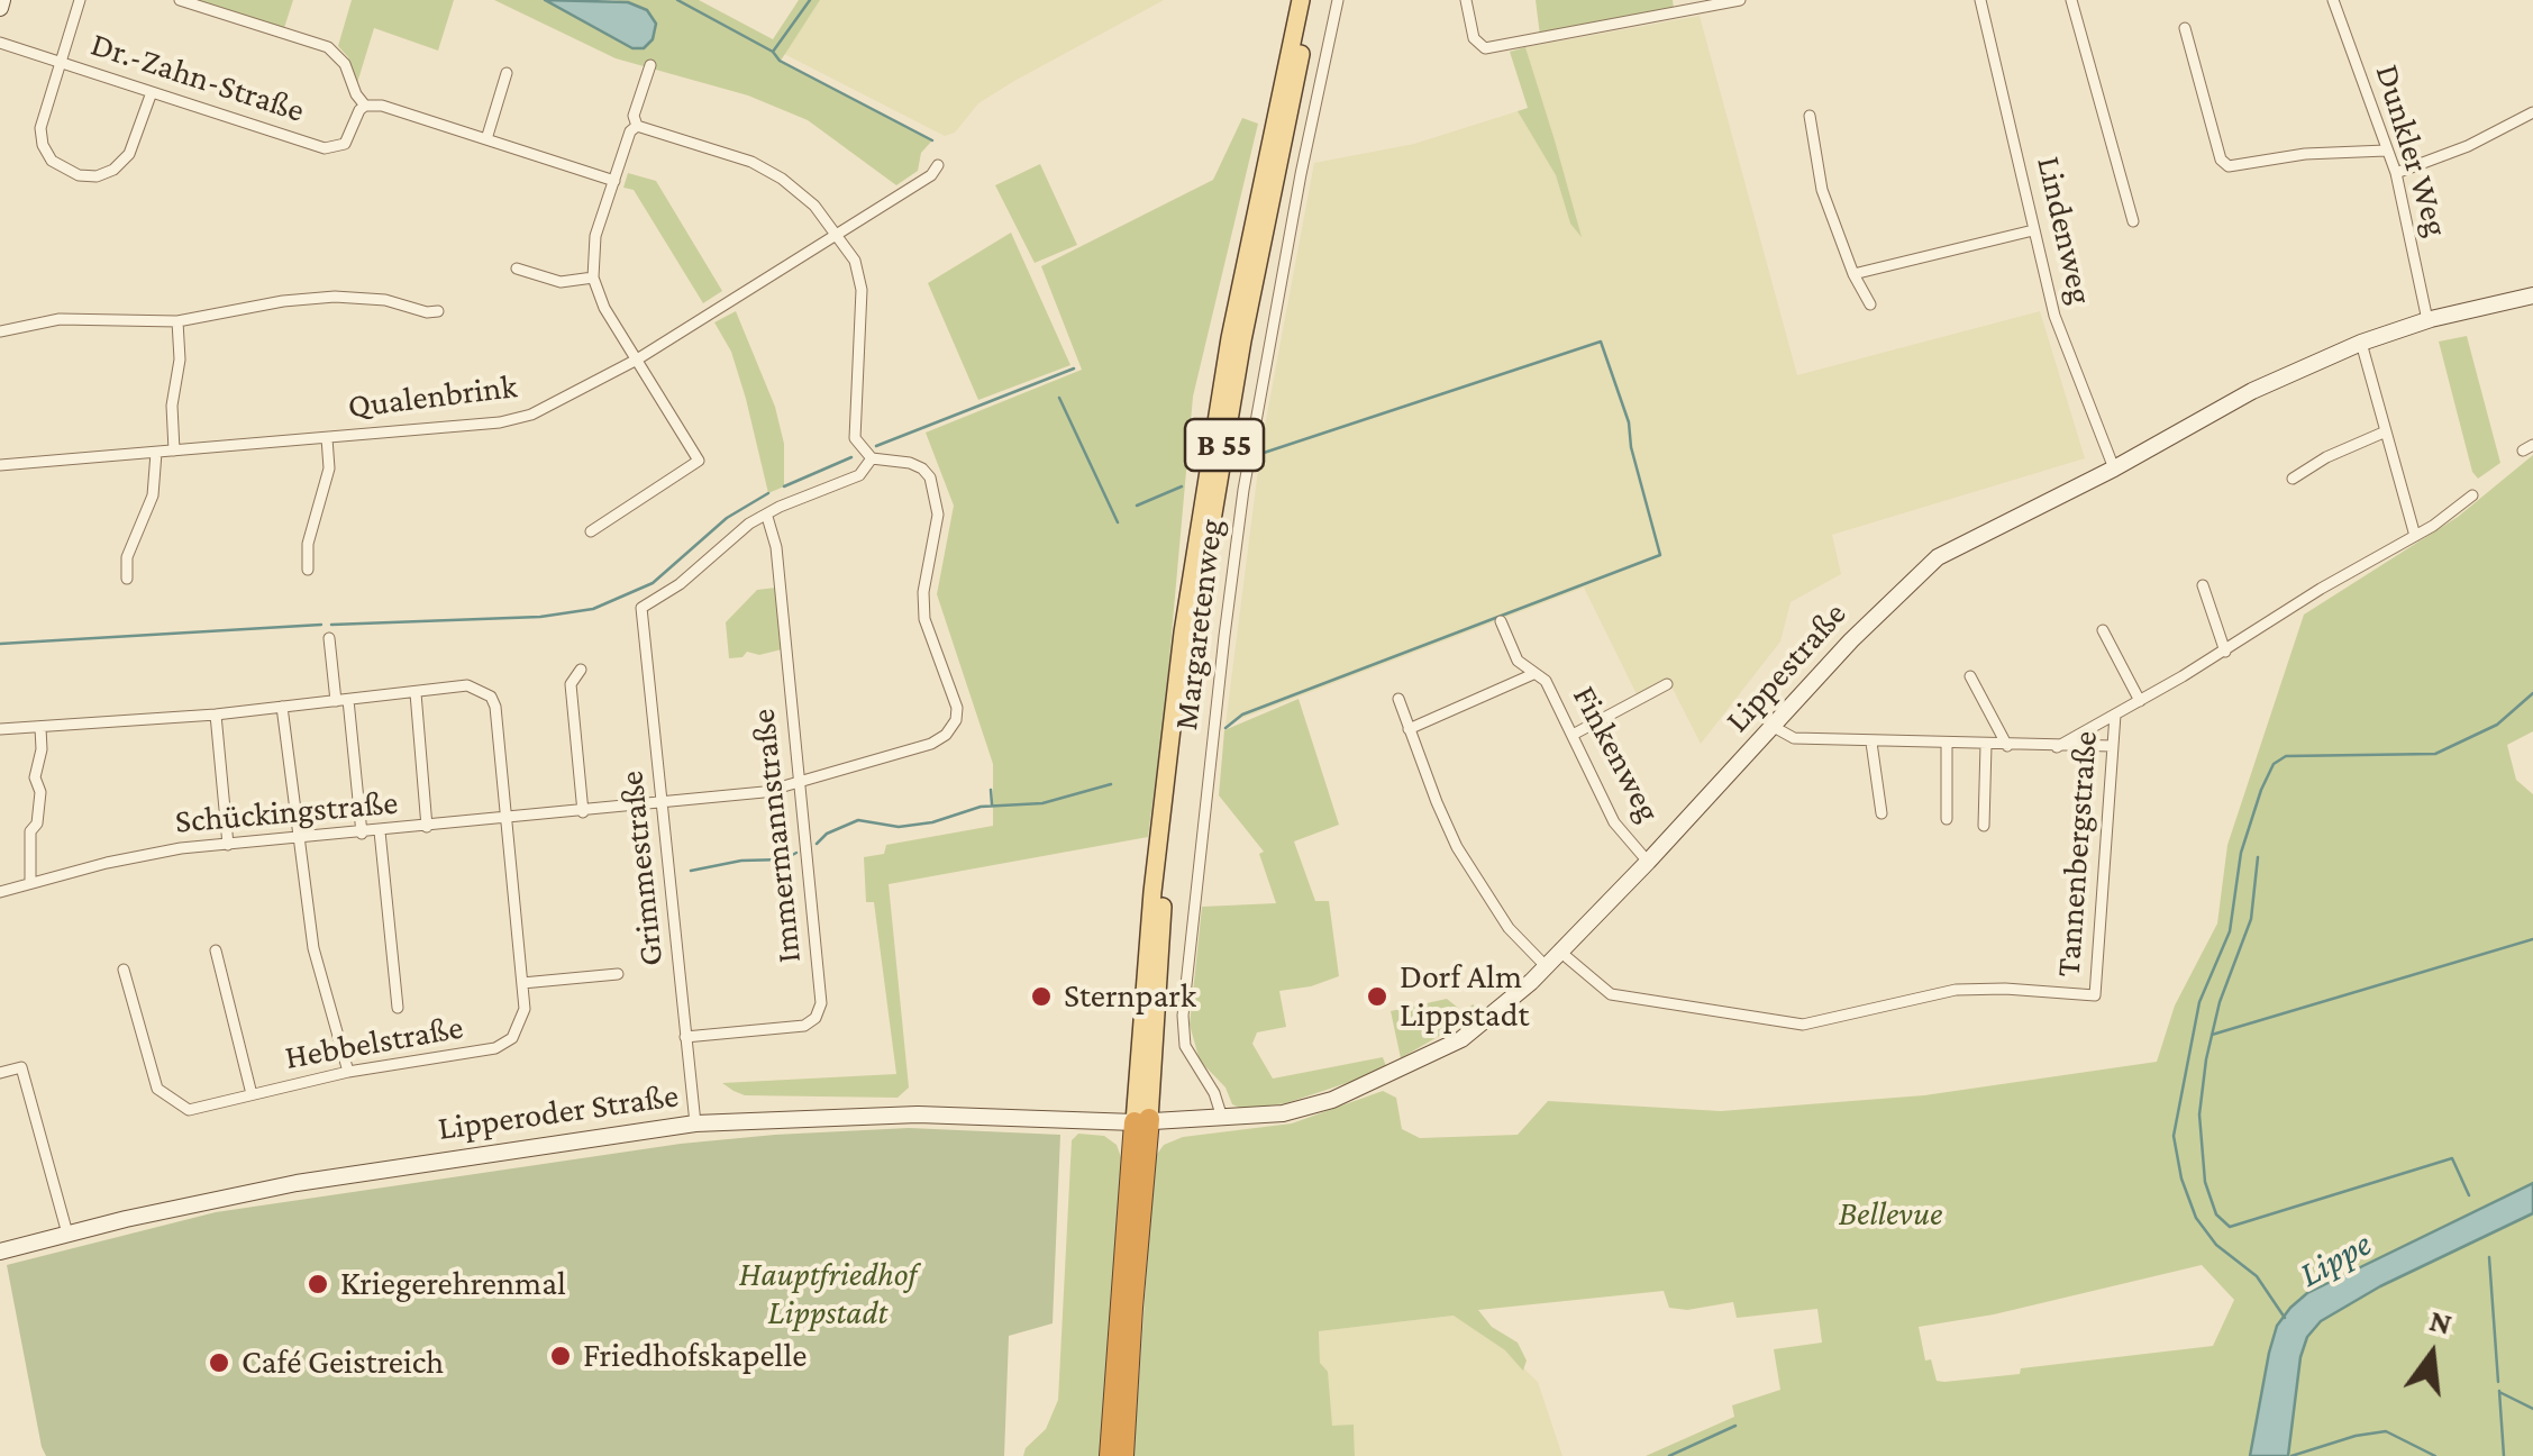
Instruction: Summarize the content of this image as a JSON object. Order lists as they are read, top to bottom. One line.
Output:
{"streets":{"highway":["B 55"],"main road":["Lippestraße","Lipperoder Straße"],"street":["Dr.-Zahn-Straße","Dunkler Weg","Lindenweg","Qualenbrink","Margaretenweg","Finkenweg","Schückingstraße","Immermannstraße","Tannenbergstraße","Grimmestraße","Hebbelstraße"]},"crossings":[["Dunkler Weg","Lippestraße"],["Lindenweg","Lippestraße"],["B 55","Lippestraße"],["B 55","Lipperoder Straße"],["Margaretenweg","Lippestraße"],["Lippestraße","Finkenweg"],["Lippestraße","Tannenbergstraße"],["Lippestraße","Lipperoder Straße"],["Schückingstraße","Immermannstraße"],["Schückingstraße","Grimmestraße"],["Schückingstraße","Hebbelstraße"],["Immermannstraße","Grimmestraße"],["Grimmestraße","Lipperoder Straße"]],"water":["Lippe"],"parks":["Bellevue","Hauptfriedhof Lippstadt"],"places":["Sternpark","Dorf Alm Lippstadt","Kriegerehrenmal","Friedhofskapelle","Café Geistreich"],"north":"top"}
